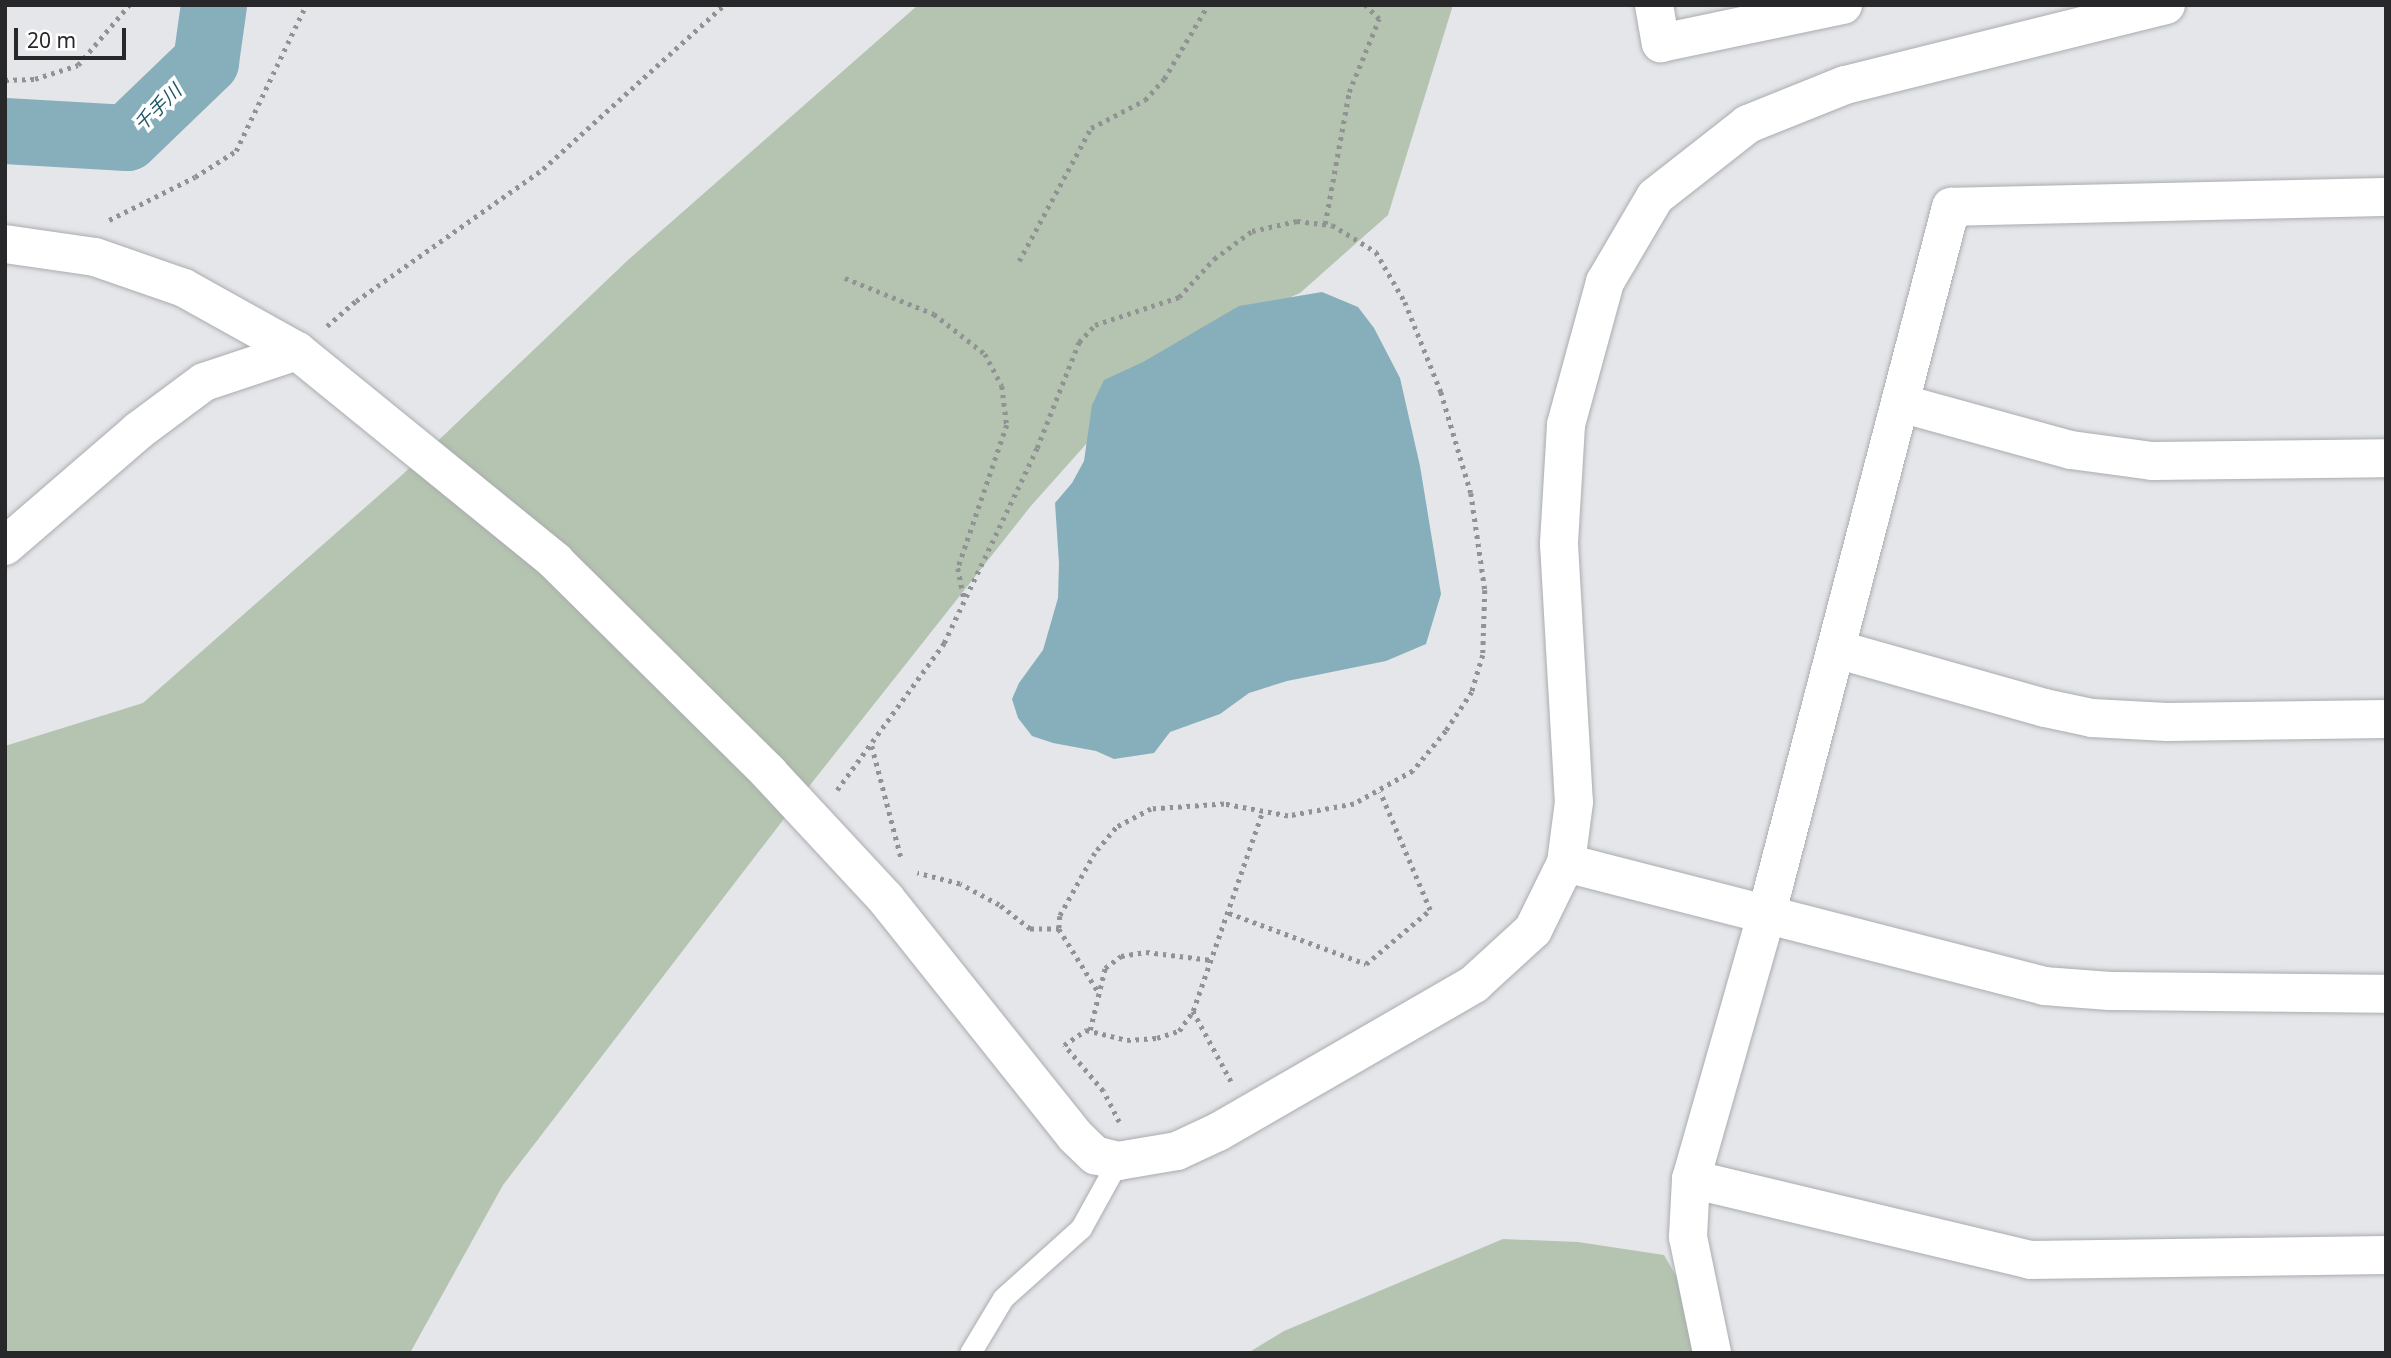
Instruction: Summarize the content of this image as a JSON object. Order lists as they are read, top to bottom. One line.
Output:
{"water":["千手川"],"scale_bar":"20 m"}
